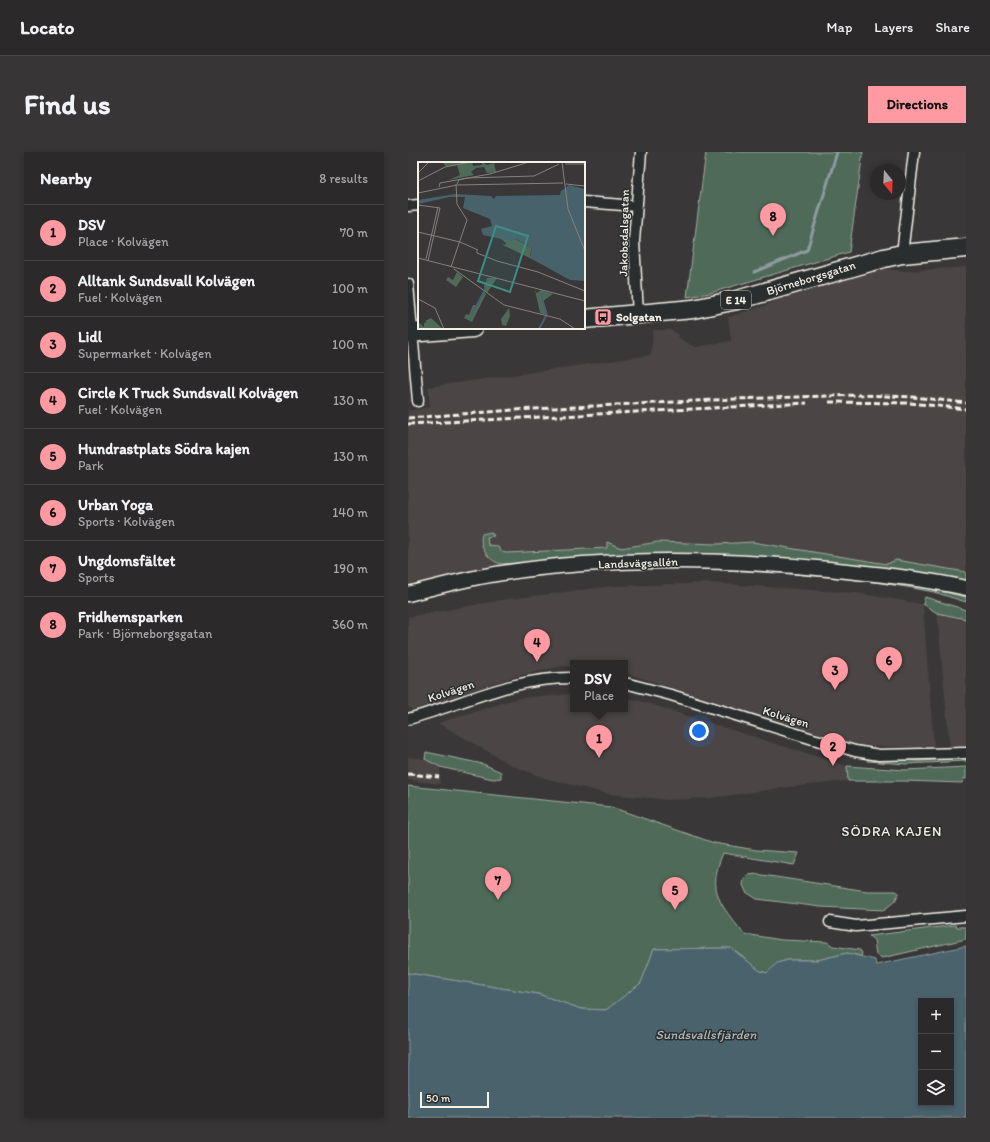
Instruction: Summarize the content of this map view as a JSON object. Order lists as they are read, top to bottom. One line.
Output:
{"streets":{"highway":["Björneborgsgatan","E 14"],"main road":["Landsvägsallén"],"street":["Jakobsdalsgatan","Kolvägen"]},"crossings":[["Jakobsdalsgatan","Björneborgsgatan"]],"districts":["SÖDRA KAJEN"],"water":["Sundsvallsfjärden"],"places":{"bus stop":["Solgatan"]},"scale_bar":"50 m","north":"bottom","page":{"header":"Locato","nav":["Map","Layers","Share"],"buttons":"Directions","title":"Find us","heading":["Nearby","8 results"],"pins":["8","4","6","3","1","2","7","5"],"list":[{"mark":"1","name":"DSV","note":"Place · Kolvägen","value":"70 m"},{"mark":"2","name":"Alltank Sundsvall Kolvägen","note":"Fuel · Kolvägen","value":"100 m"},{"mark":"3","name":"Lidl","note":"Supermarket · Kolvägen","value":"100 m"},{"mark":"4","name":"Circle K Truck Sundsvall Kolvägen","note":"Fuel · Kolvägen","value":"130 m"},{"mark":"5","name":"Hundrastplats Södra kajen","note":"Park","value":"130 m"},{"mark":"6","name":"Urban Yoga","note":"Sports · Kolvägen","value":"140 m"},{"mark":"7","name":"Ungdomsfältet","note":"Sports","value":"190 m"},{"mark":"8","name":"Fridhemsparken","note":"Park · Björneborgsgatan","value":"360 m"}],"popup":["DSV","Place"],"map_buttons":["+","−"],"scale":"50 m"}}
